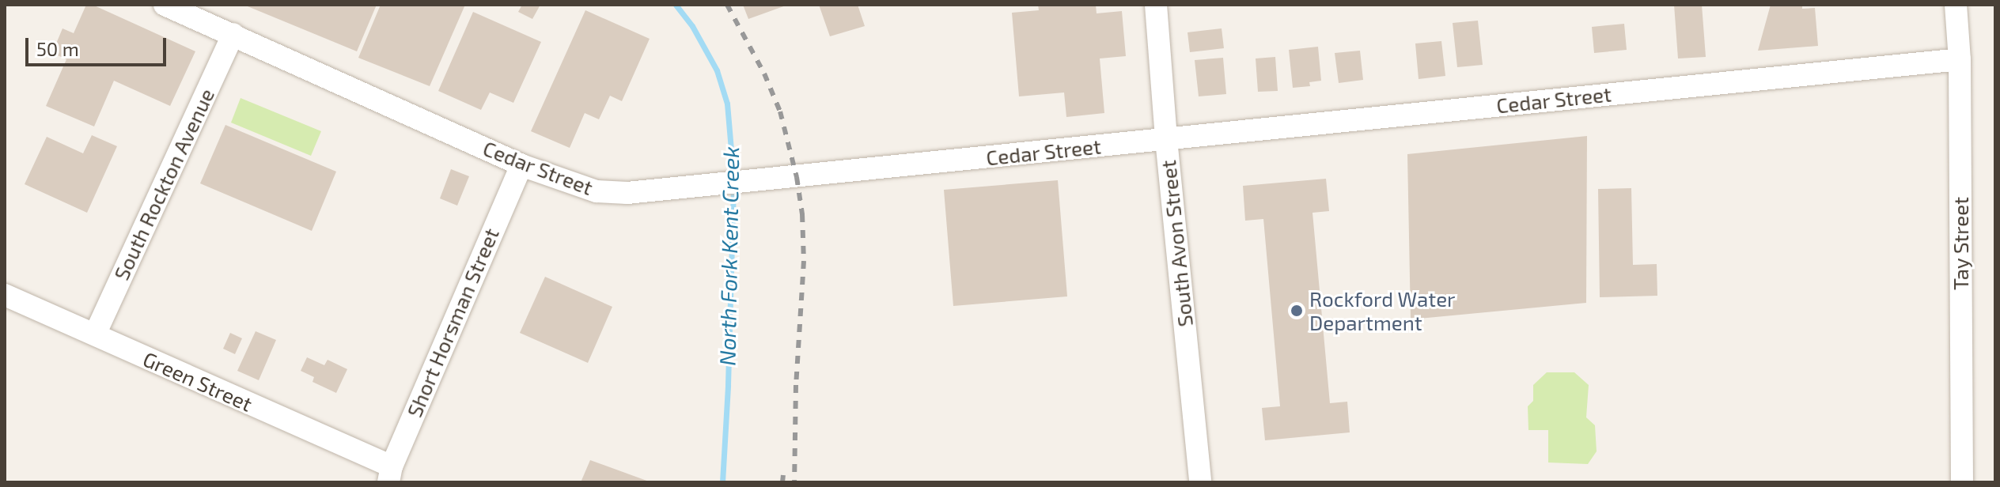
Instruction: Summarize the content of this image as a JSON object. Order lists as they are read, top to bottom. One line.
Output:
{"streets":{"street":["Cedar Street","South Rockton Avenue","South Avon Street","Tay Street","Short Horsman Street","Green Street"]},"crossings":[["Cedar Street","South Rockton Avenue"],["Cedar Street","South Avon Street"],["Cedar Street","Tay Street"],["Cedar Street","Short Horsman Street"],["South Rockton Avenue","Green Street"],["Short Horsman Street","Green Street"]],"water":["North Fork Kent Creek"],"places":["Rockford Water Department"],"scale_bar":"50 m"}
